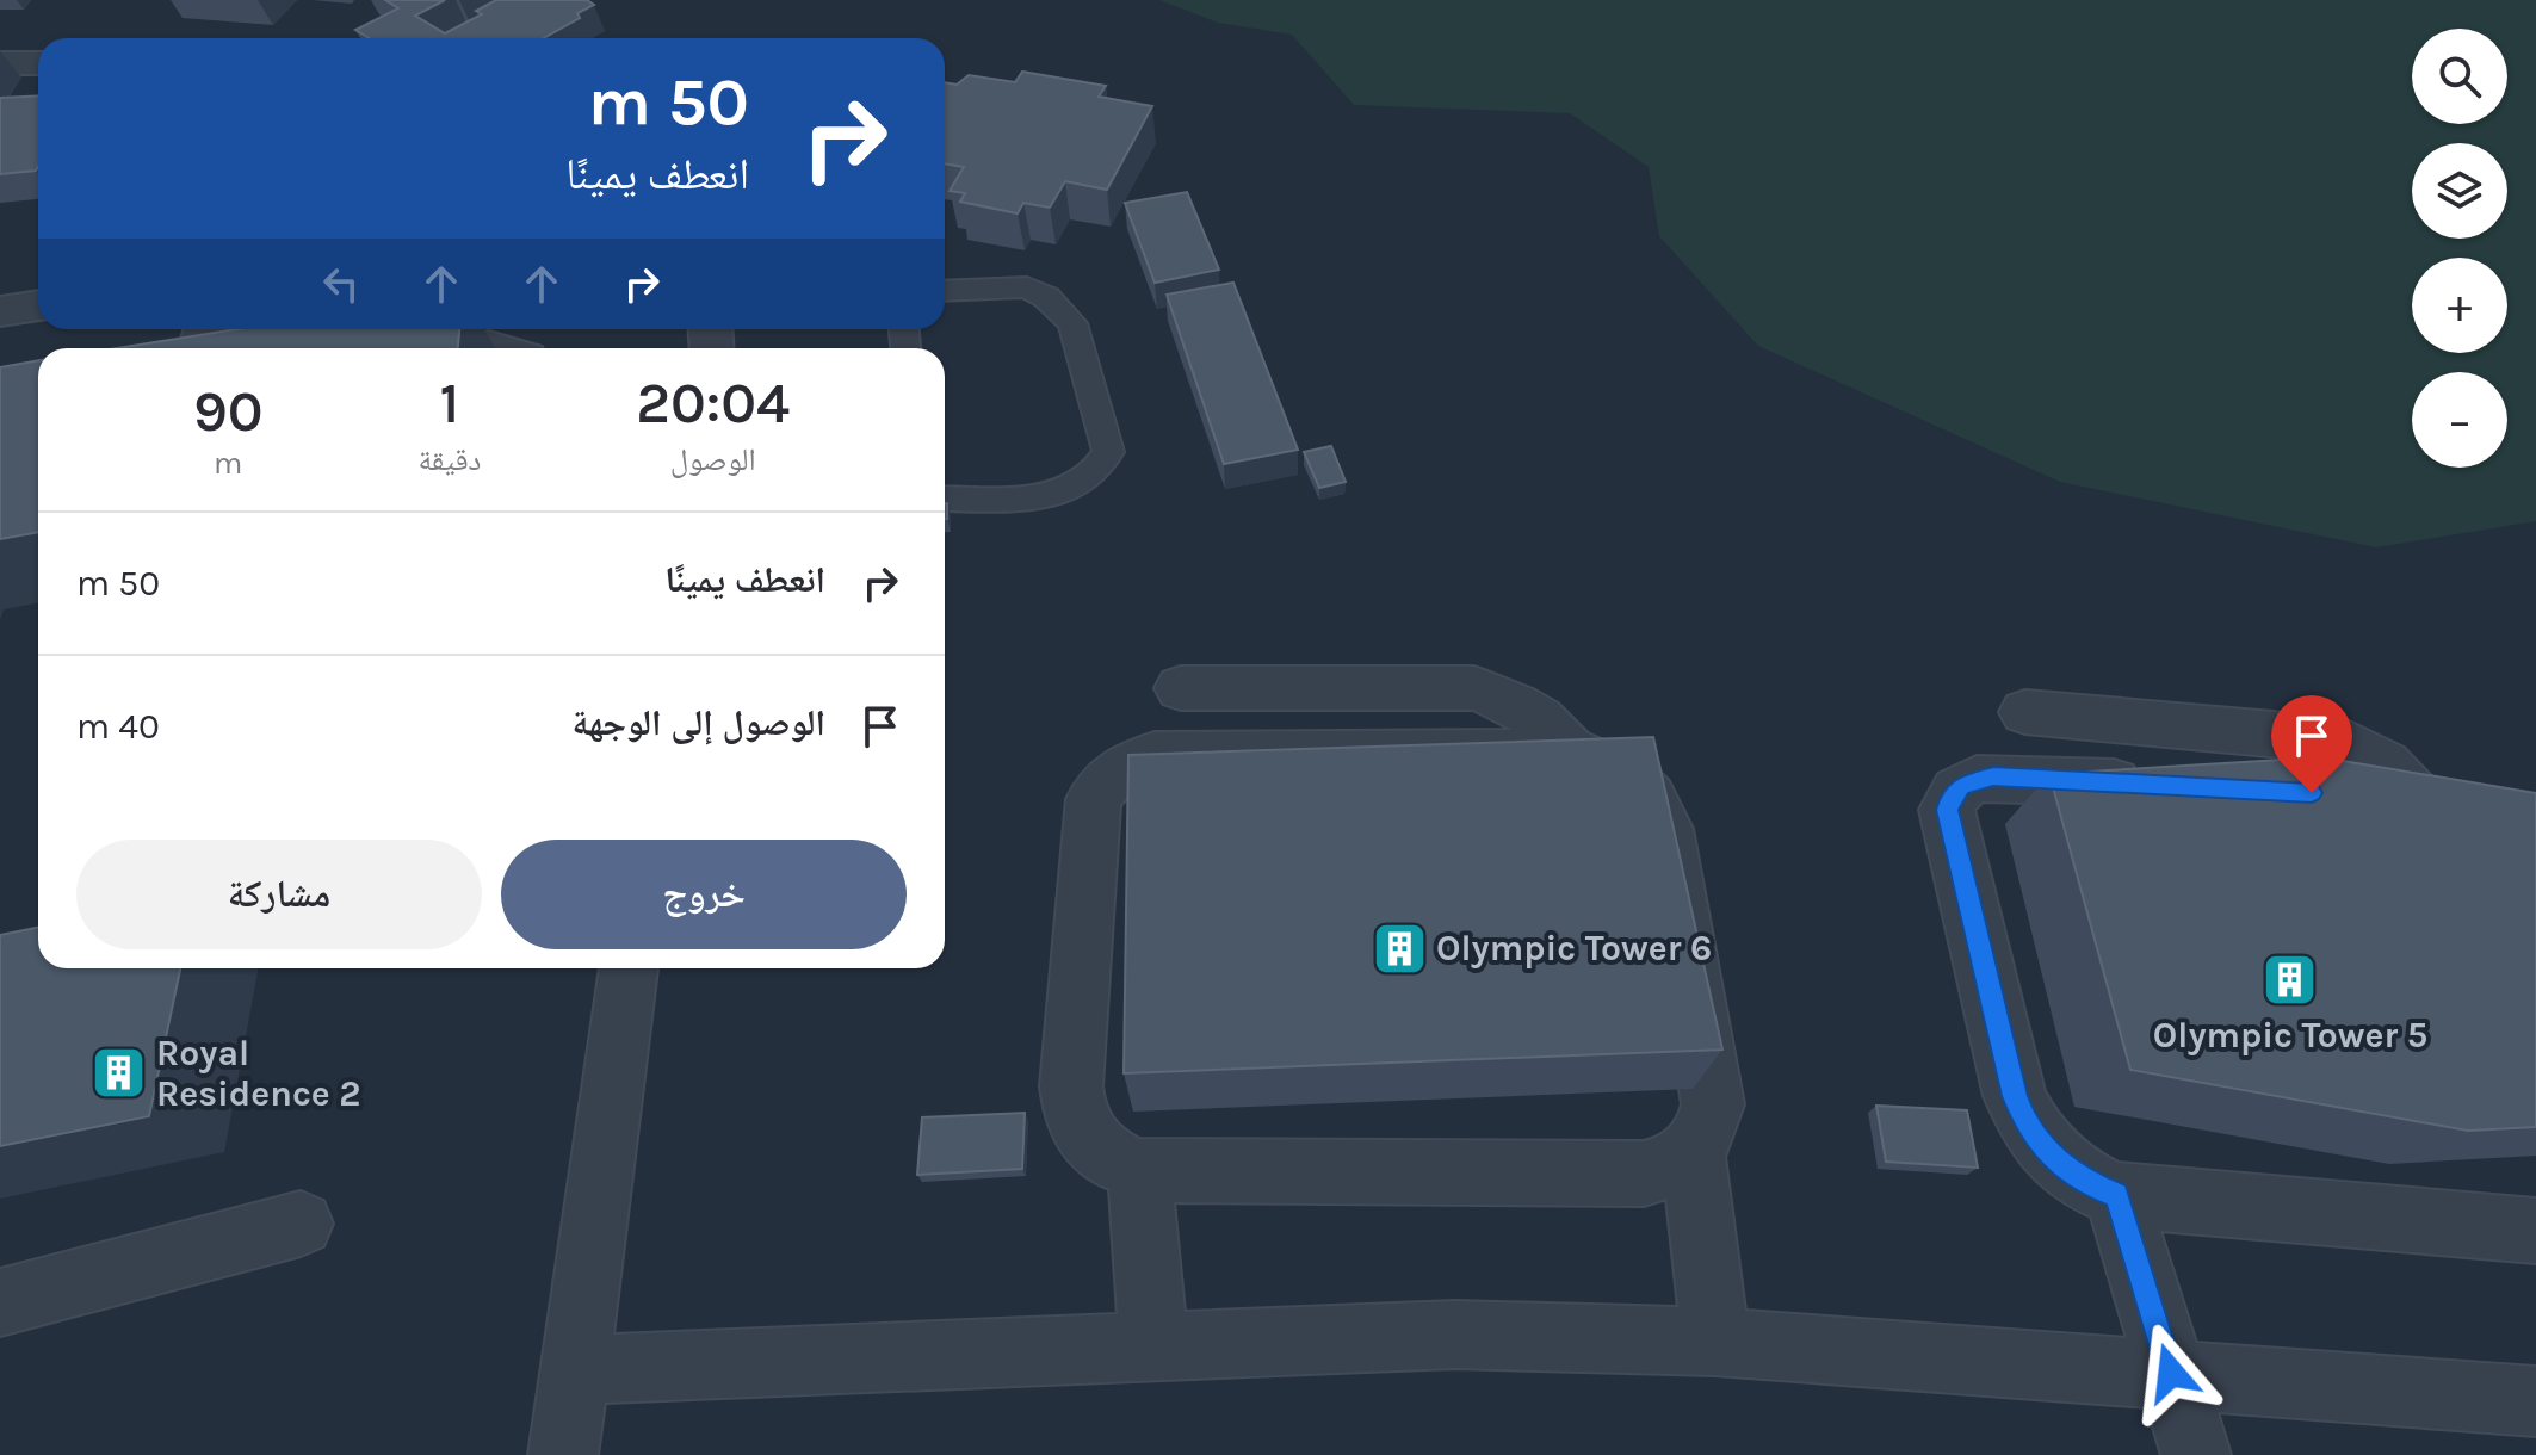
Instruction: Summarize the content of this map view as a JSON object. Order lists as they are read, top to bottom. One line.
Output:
{"places":{"building":["Olympic Tower 6","Olympic Tower 5","Royal Residence 2"]},"page":{"map_buttons":["+","−"],"turn":["50 m","انعطف يمينًا"],"eta":["20:04","الوصول","1","دقيقة","90","m"],"list":[{"name":"انعطف يمينًا","value":"50 m"},{"name":"الوصول إلى الوجهة","value":"40 m"}],"buttons":["خروج","مشاركة"]}}
